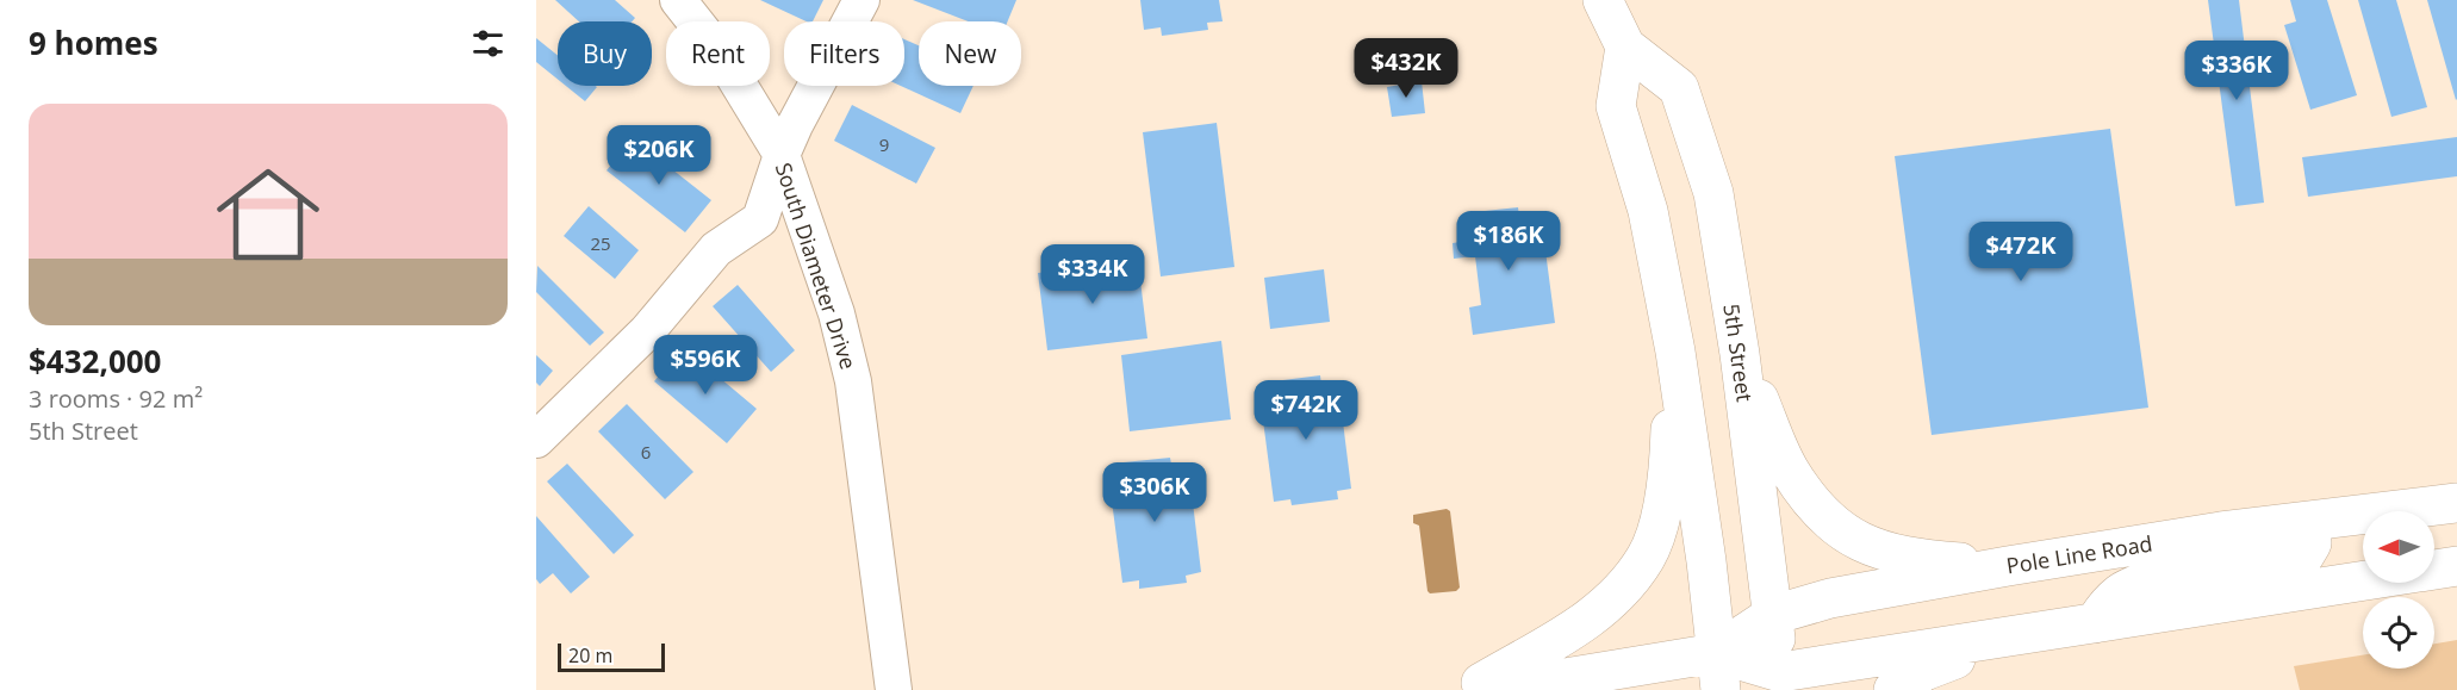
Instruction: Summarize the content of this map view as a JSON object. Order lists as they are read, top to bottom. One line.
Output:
{"streets":{"main road":["5th Street","Pole Line Road"],"street":["South Diameter Drive"]},"crossings":[["5th Street","Pole Line Road"]],"house_numbers":["9","25","6"],"scale_bar":"20 m","north":"left","page":{"heading":"9 homes","chip":["Buy","Rent","Filters","New"],"price":["$432K","$336K","$206K","$186K","$472K","$334K","$596K","$742K","$306K"],"list":[{"name":"$432,000","note":"3 rooms · 92 m² · 5th Street"}],"scale":"20 m"}}
